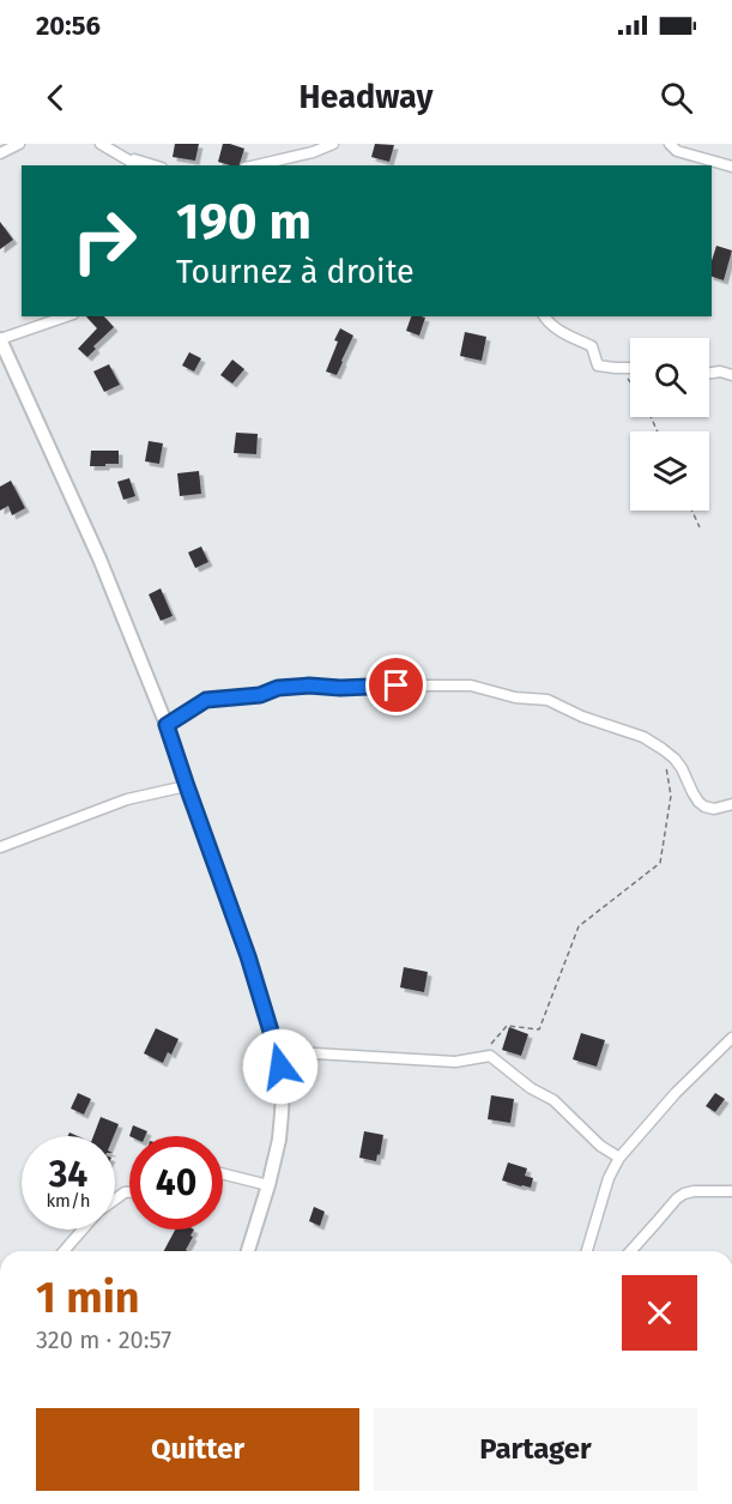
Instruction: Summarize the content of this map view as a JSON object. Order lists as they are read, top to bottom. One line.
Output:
{"page":{"status":"20:56","header":"Headway","turn":["190 m","Tournez à droite"],"speed":"34 km/h","limit":"40","heading":["1 min","320 m · 20:57"],"buttons":["Quitter","Partager"]}}
